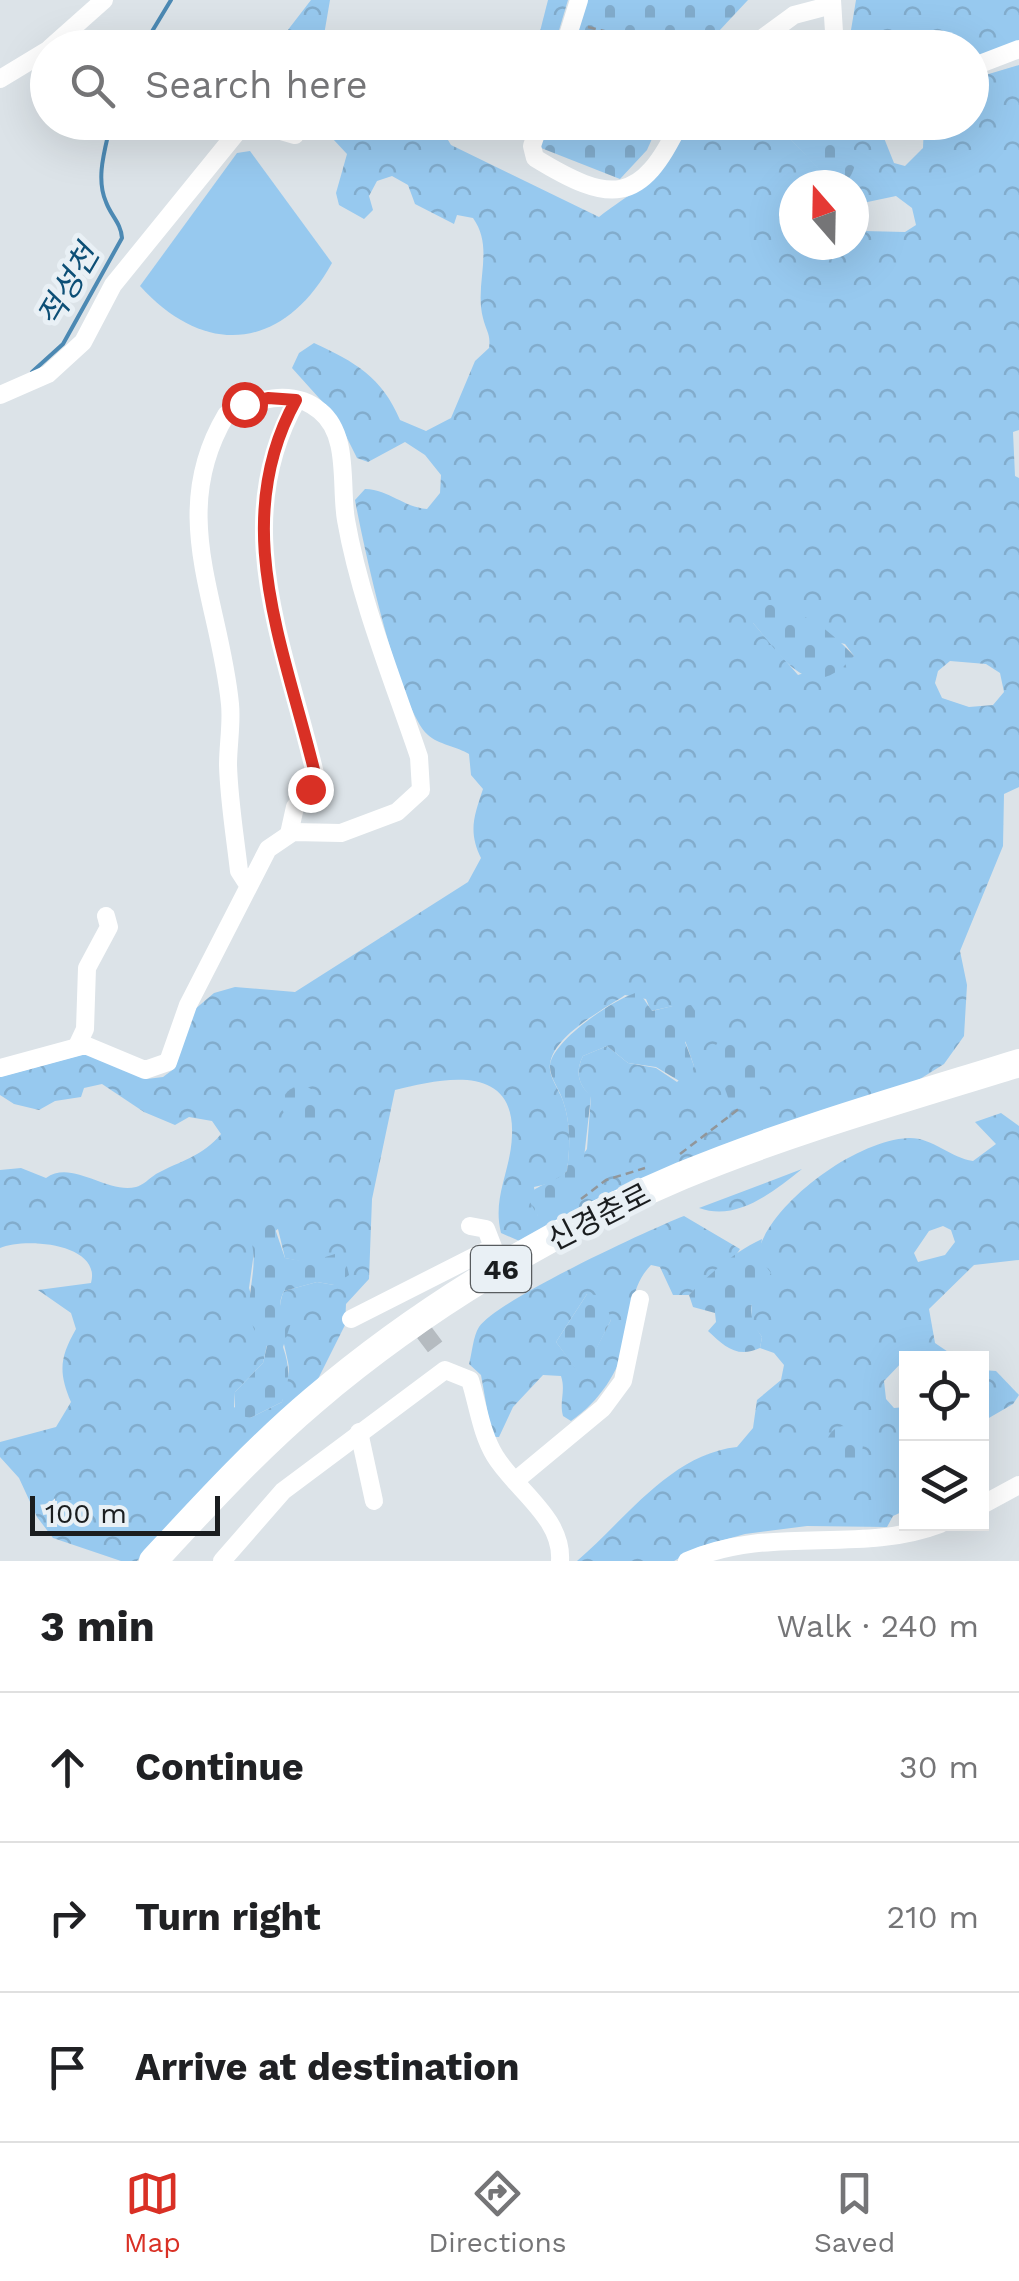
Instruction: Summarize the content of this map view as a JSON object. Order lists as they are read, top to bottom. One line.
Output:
{"streets":{"highway":["신경춘로","46"]},"water":["적성천"],"scale_bar":"100 m","north":"top","page":{"search":"Search here","scale":"100 m","heading":["3 min","Walk · 240 m"],"list":[["Continue","30 m"],["Turn right","210 m"],"Arrive at destination"],"nav":["Map","Directions","Saved"]}}
